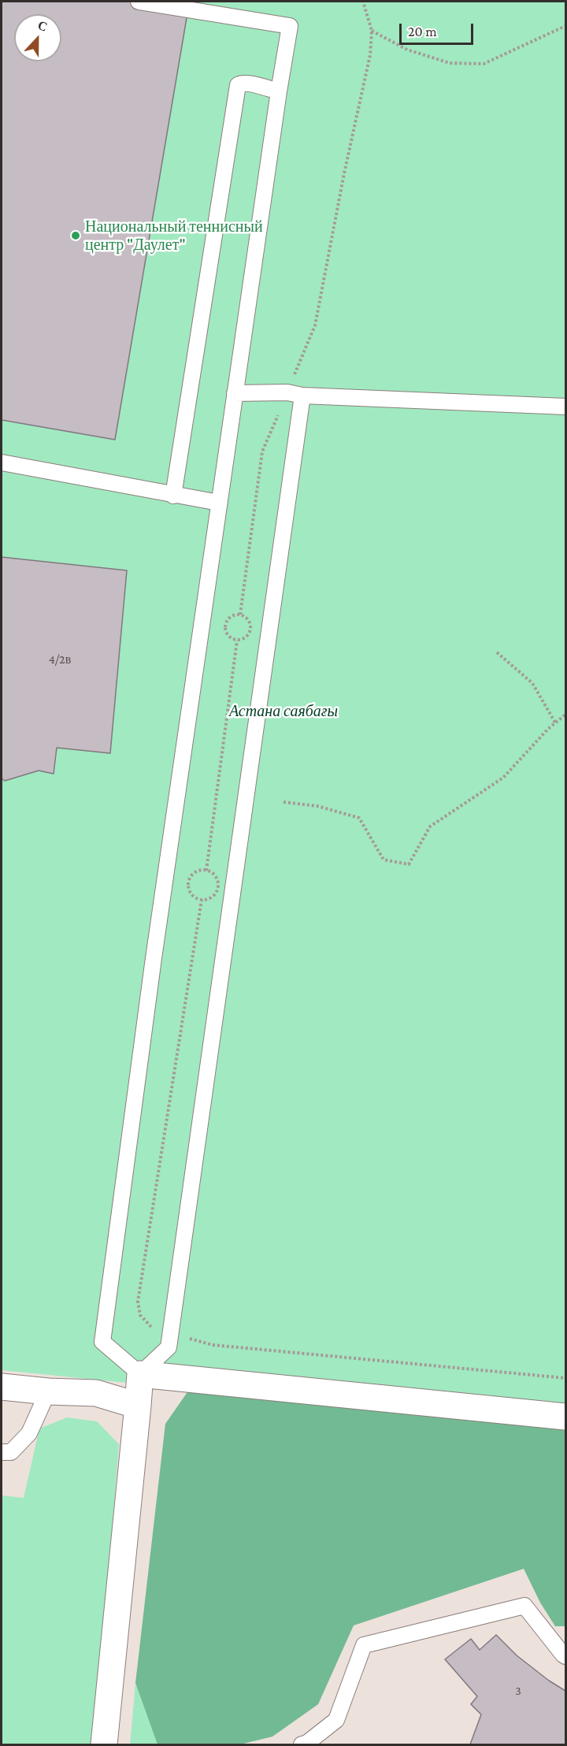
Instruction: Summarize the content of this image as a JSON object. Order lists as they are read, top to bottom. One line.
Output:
{"parks":["Астана саябағы"],"places":["Национальный теннисный центр \"Даулет\""],"house_numbers":["4/2в","3"],"scale_bar":"20 m","north":"top"}
